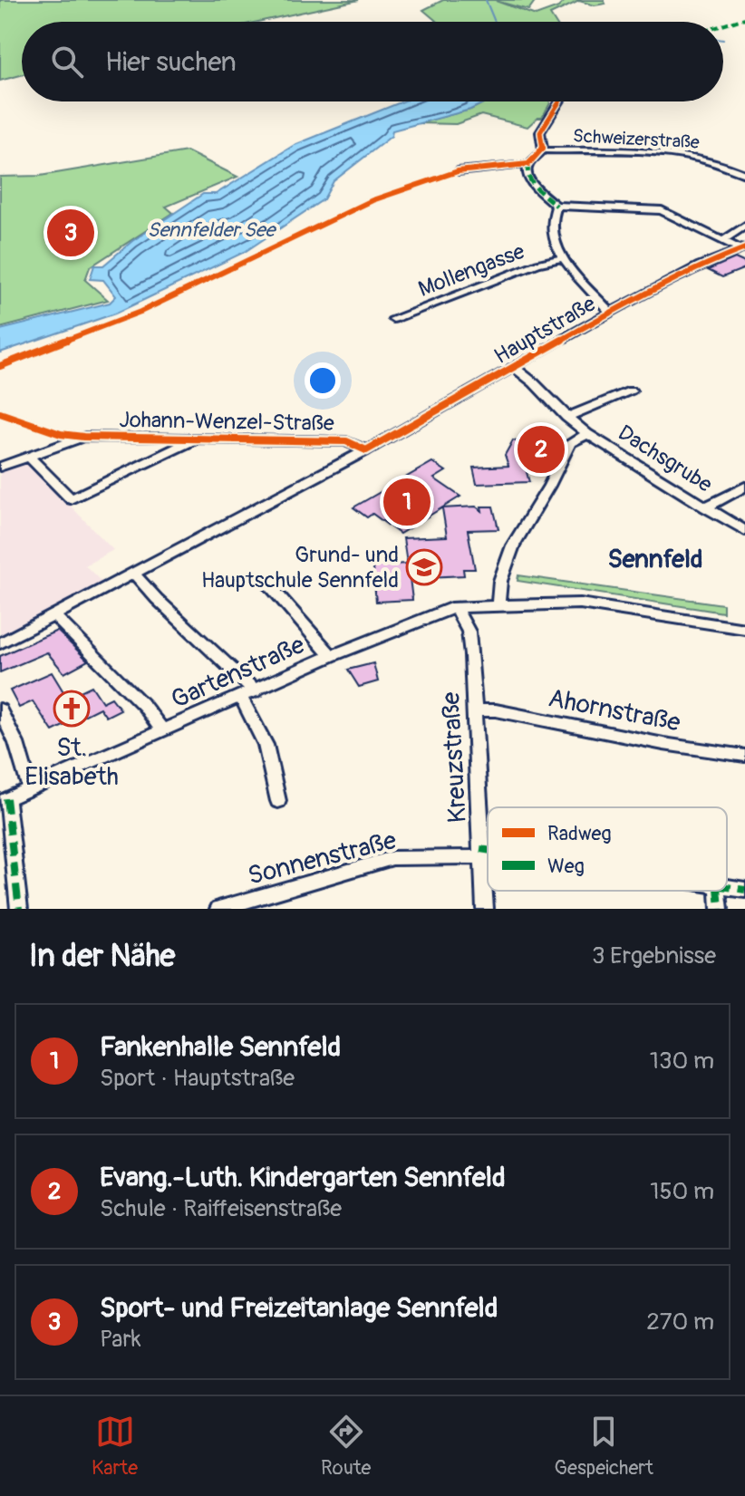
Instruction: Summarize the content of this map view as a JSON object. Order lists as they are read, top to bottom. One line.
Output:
{"streets":{"street":["Schweizerstraße","Mollengasse","Hauptstraße","Johann-Wenzel-Straße","Dachsgrube","Gartenstraße","Ahornstraße","Kreuzstraße","Sonnenstraße"]},"crossings":[["Hauptstraße","Johann-Wenzel-Straße"],["Hauptstraße","Dachsgrube"],["Gartenstraße","Kreuzstraße"],["Ahornstraße","Kreuzstraße"],["Kreuzstraße","Sonnenstraße"]],"districts":["Sennfeld"],"water":["Sennfelder See"],"places":{"school or university":["Grund- und Hauptschule Sennfeld"],"church":["St. Elisabeth"]},"legend":["Radweg","Weg"],"page":{"search":"Hier suchen","pins":["3","2","1"],"heading":["In der Nähe","3 Ergebnisse"],"list":[{"mark":"1","name":"Fankenhalle Sennfeld","note":"Sport · Hauptstraße","value":"130 m"},{"mark":"2","name":"Evang.-Luth. Kindergarten Sennfeld","note":"Schule · Raiffeisenstraße","value":"150 m"},{"mark":"3","name":"Sport- und Freizeitanlage Sennfeld","note":"Park","value":"270 m"}],"nav":["Karte","Route","Gespeichert"]}}
